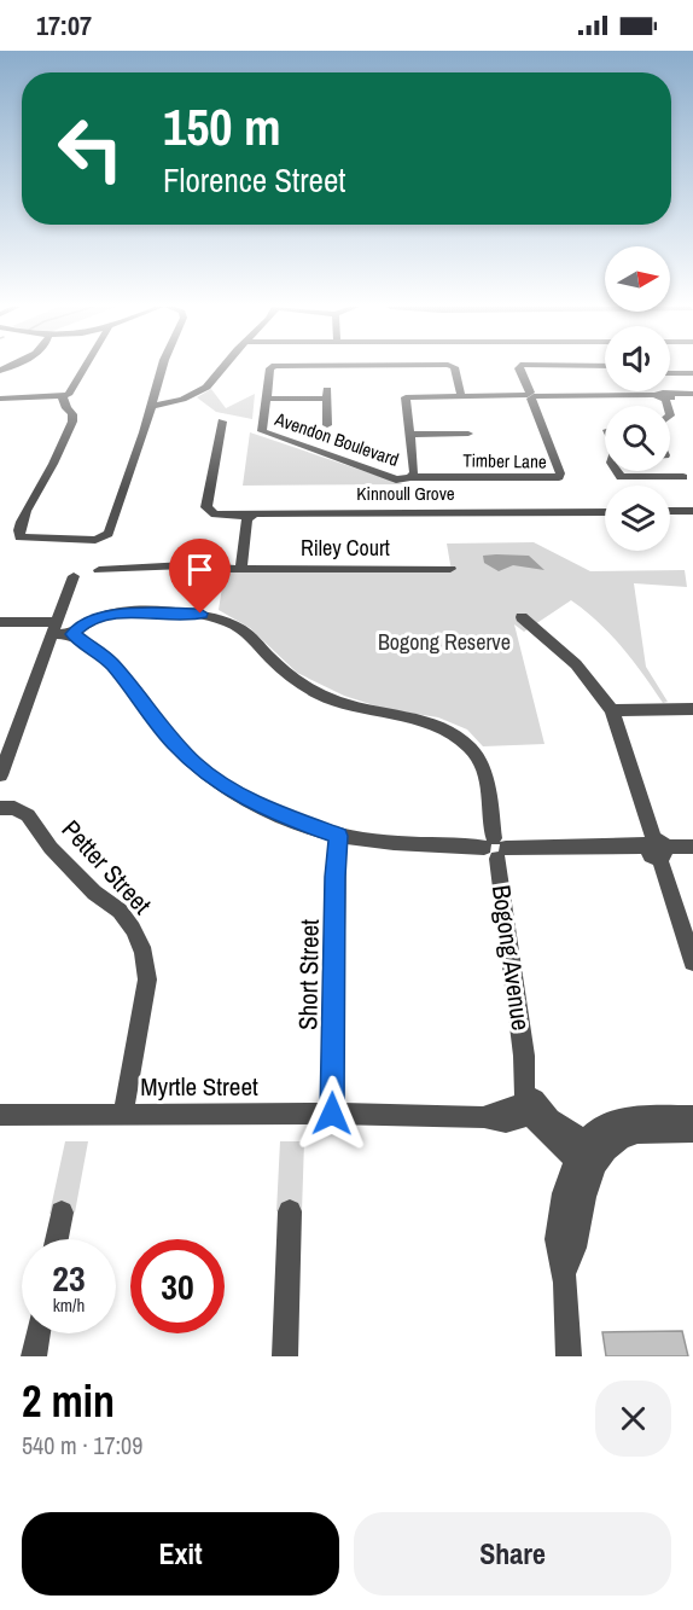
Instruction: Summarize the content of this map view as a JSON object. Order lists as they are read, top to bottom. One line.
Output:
{"streets":{"street":["Avendon Boulevard","Timber Lane","Kinnoull Grove","Riley Court","Petter Street","Bogong Avenue","Short Street","Myrtle Street"]},"crossings":[["Avendon Boulevard","Timber Lane"],["Petter Street","Myrtle Street"],["Bogong Avenue","Myrtle Street"],["Short Street","Myrtle Street"]],"parks":["Bogong Reserve"],"north":"right","page":{"status":"17:07","turn":["150 m","Florence Street"],"speed":"23 km/h","limit":"30","heading":["2 min","540 m · 17:09"],"buttons":["Exit","Share"]}}
